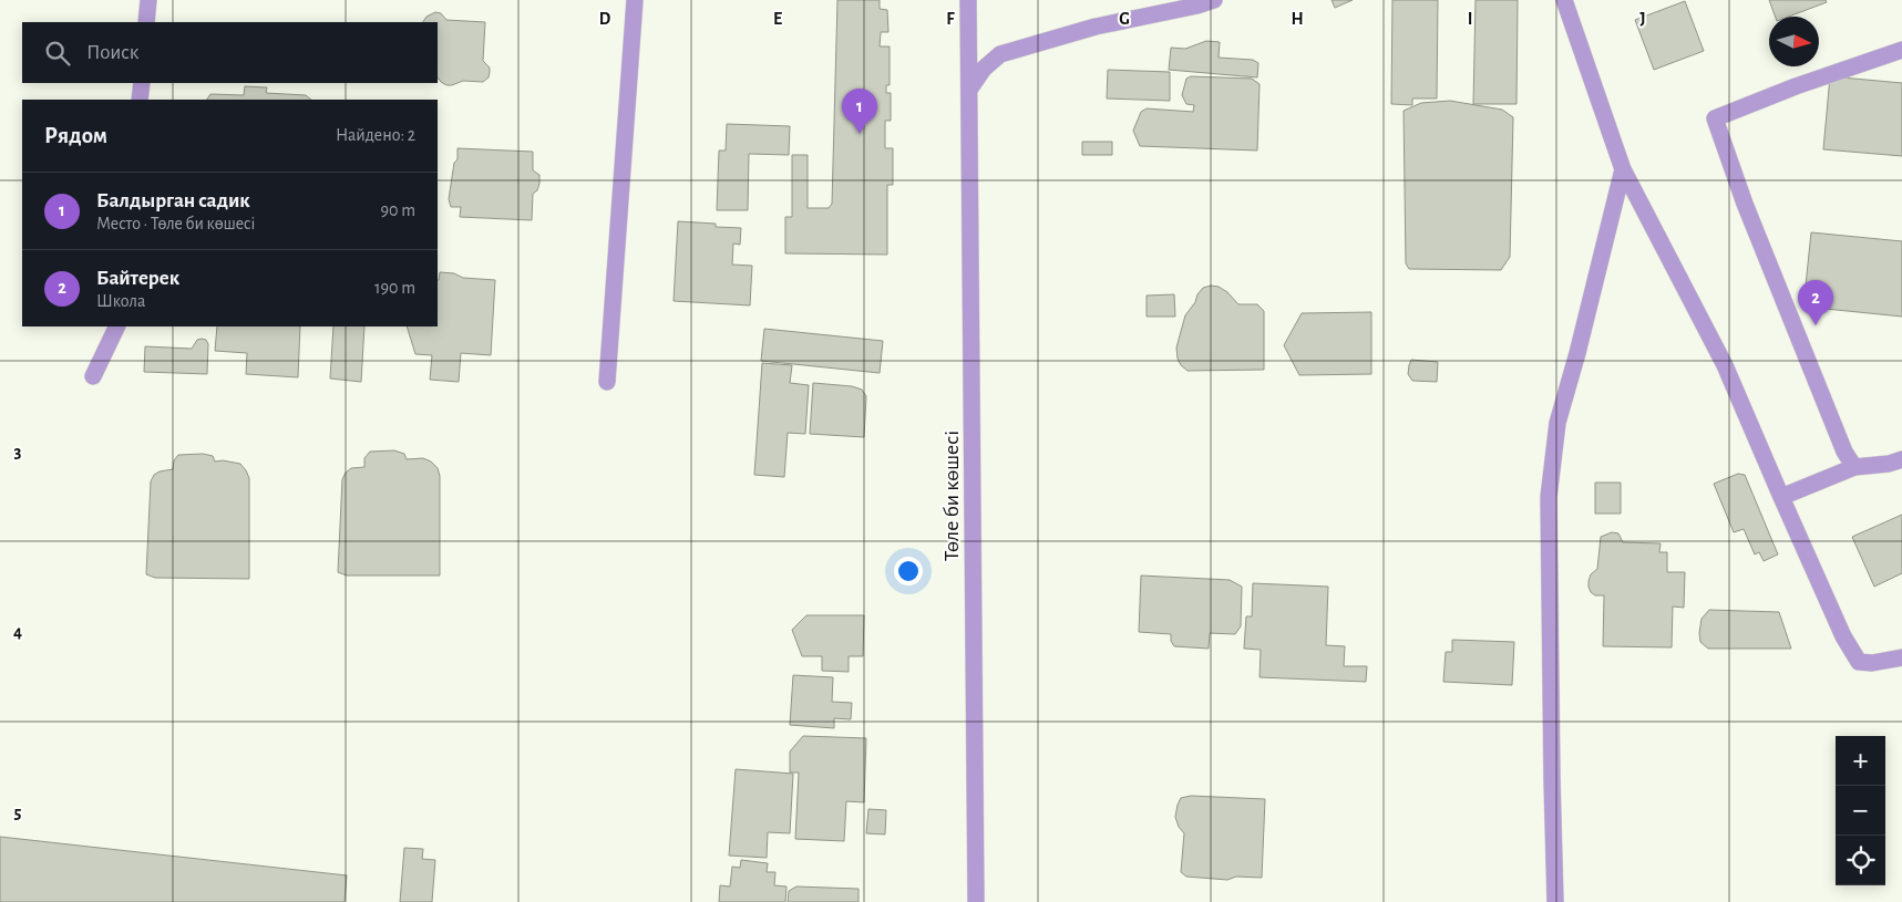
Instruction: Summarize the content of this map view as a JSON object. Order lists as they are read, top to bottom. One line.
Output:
{"streets":{"street":["Төле би көшесі"]},"north":"right","page":{"search":"Поиск","pins":["1","2"],"heading":["Рядом","Найдено: 2"],"list":[{"mark":"1","name":"Балдырган садик","note":"Место · Төле би көшесі","value":"90 m"},{"mark":"2","name":"Байтерек","note":"Школа","value":"190 m"}],"map_buttons":["+","−"]},"grid":{"columns":["D","E","F","G","H","I","J"],"rows":["3","4","5"]}}
